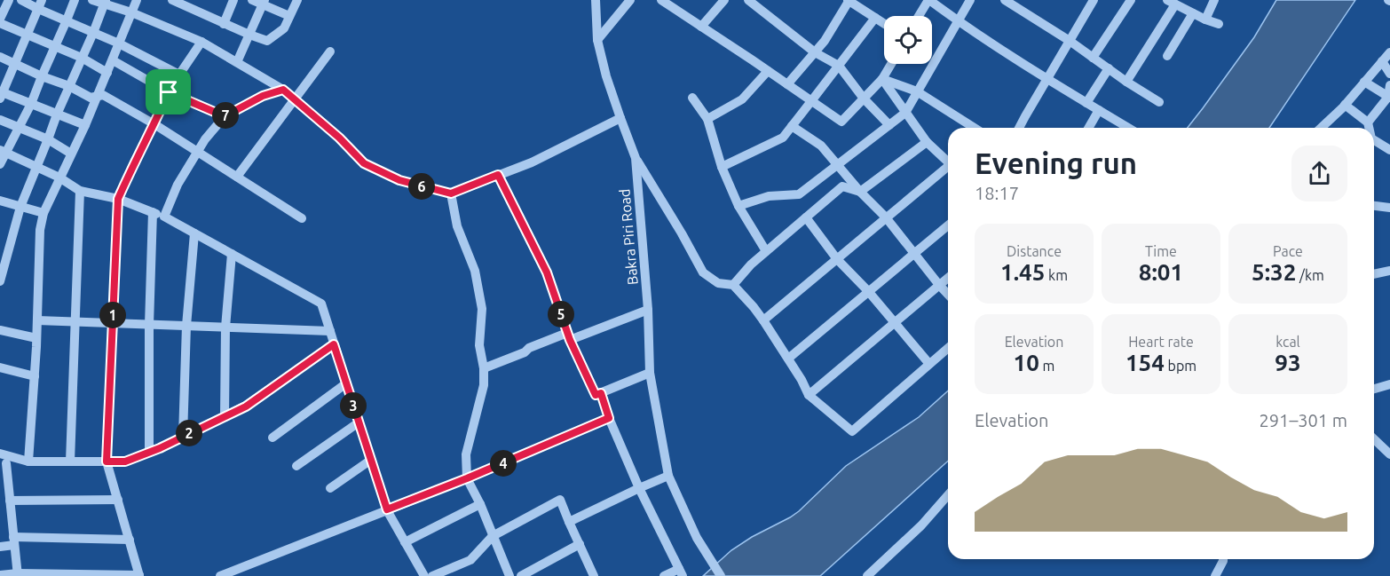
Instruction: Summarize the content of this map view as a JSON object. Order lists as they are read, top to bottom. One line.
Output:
{"streets":{"street":["Bakra Piri Road"]},"page":{"pins":["7","6","5","1","3","2","4"],"heading":["Evening run","18:17"],"stats":[["Distance","1.45 km"],["Time","8:01"],["Pace","5:32 /km"],["Elevation","10 m"],["Heart rate","154 bpm"],["kcal","93"]],"chart":["Elevation","291–301 m"]}}
